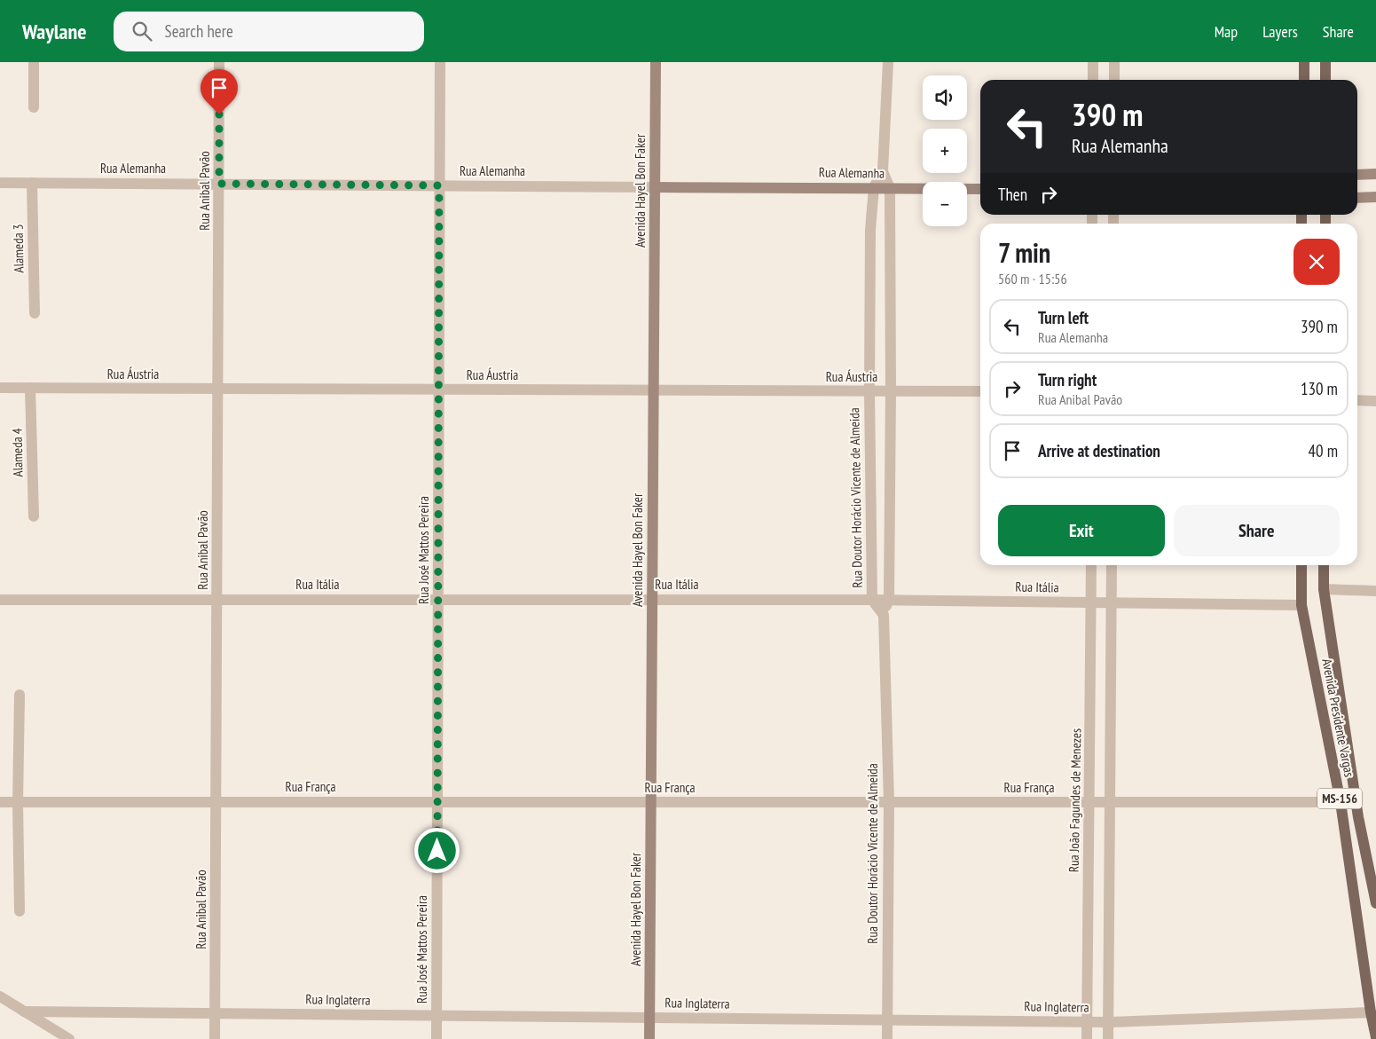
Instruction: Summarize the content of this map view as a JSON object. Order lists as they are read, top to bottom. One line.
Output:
{"streets":{"main road":["Avenida Presidente Vargas","MS-156"],"street":["Rua Alemanha","Rua Anibal Pavão","Avenida Hayel Bon Faker","Alameda 3","Rua Áustria","Alameda 4","Rua Doutor Horácio Vicente de Almeida","Rua José Mattos Pereira","Rua Itália","Rua França","Rua João Fagundes de Menezes","Rua Inglaterra"]},"crossings":[["Rua Alemanha","Rua Anibal Pavão"],["Rua Alemanha","Avenida Hayel Bon Faker"],["Rua Alemanha","Alameda 3"],["Rua Alemanha","Rua Doutor Horácio Vicente de Almeida"],["Rua Alemanha","Rua José Mattos Pereira"],["Rua Anibal Pavão","Rua Áustria"],["Rua Anibal Pavão","Rua Itália"],["Rua Anibal Pavão","Rua França"],["Rua Anibal Pavão","Rua Inglaterra"],["Avenida Hayel Bon Faker","Rua Áustria"],["Avenida Hayel Bon Faker","Rua Itália"],["Avenida Hayel Bon Faker","Rua França"],["Avenida Hayel Bon Faker","Rua Inglaterra"],["Rua Áustria","Alameda 4"],["Rua Áustria","Rua Doutor Horácio Vicente de Almeida"],["Rua Áustria","Rua José Mattos Pereira"],["Rua Doutor Horácio Vicente de Almeida","Rua Itália"],["Rua Doutor Horácio Vicente de Almeida","Rua França"],["Rua Doutor Horácio Vicente de Almeida","Rua Inglaterra"],["Rua José Mattos Pereira","Rua Itália"],["Rua José Mattos Pereira","Rua França"],["Rua José Mattos Pereira","Rua Inglaterra"],["Rua Itália","Avenida Presidente Vargas"],["Rua Itália","Rua João Fagundes de Menezes"],["Avenida Presidente Vargas","Rua França"],["Avenida Presidente Vargas","Rua Inglaterra"],["Rua França","Rua João Fagundes de Menezes"],["Rua João Fagundes de Menezes","Rua Inglaterra"]],"page":{"header":"Waylane","search":"Search here","nav":["Map","Layers","Share"],"map_buttons":["+","−"],"turn":["390 m","Rua Alemanha"],"then":"Then","heading":["7 min","560 m · 15:56"],"list":[{"name":"Turn left","note":"Rua Alemanha","value":"390 m"},{"name":"Turn right","note":"Rua Anibal Pavão","value":"130 m"},{"name":"Arrive at destination","value":"40 m"}],"buttons":["Exit","Share"]}}
